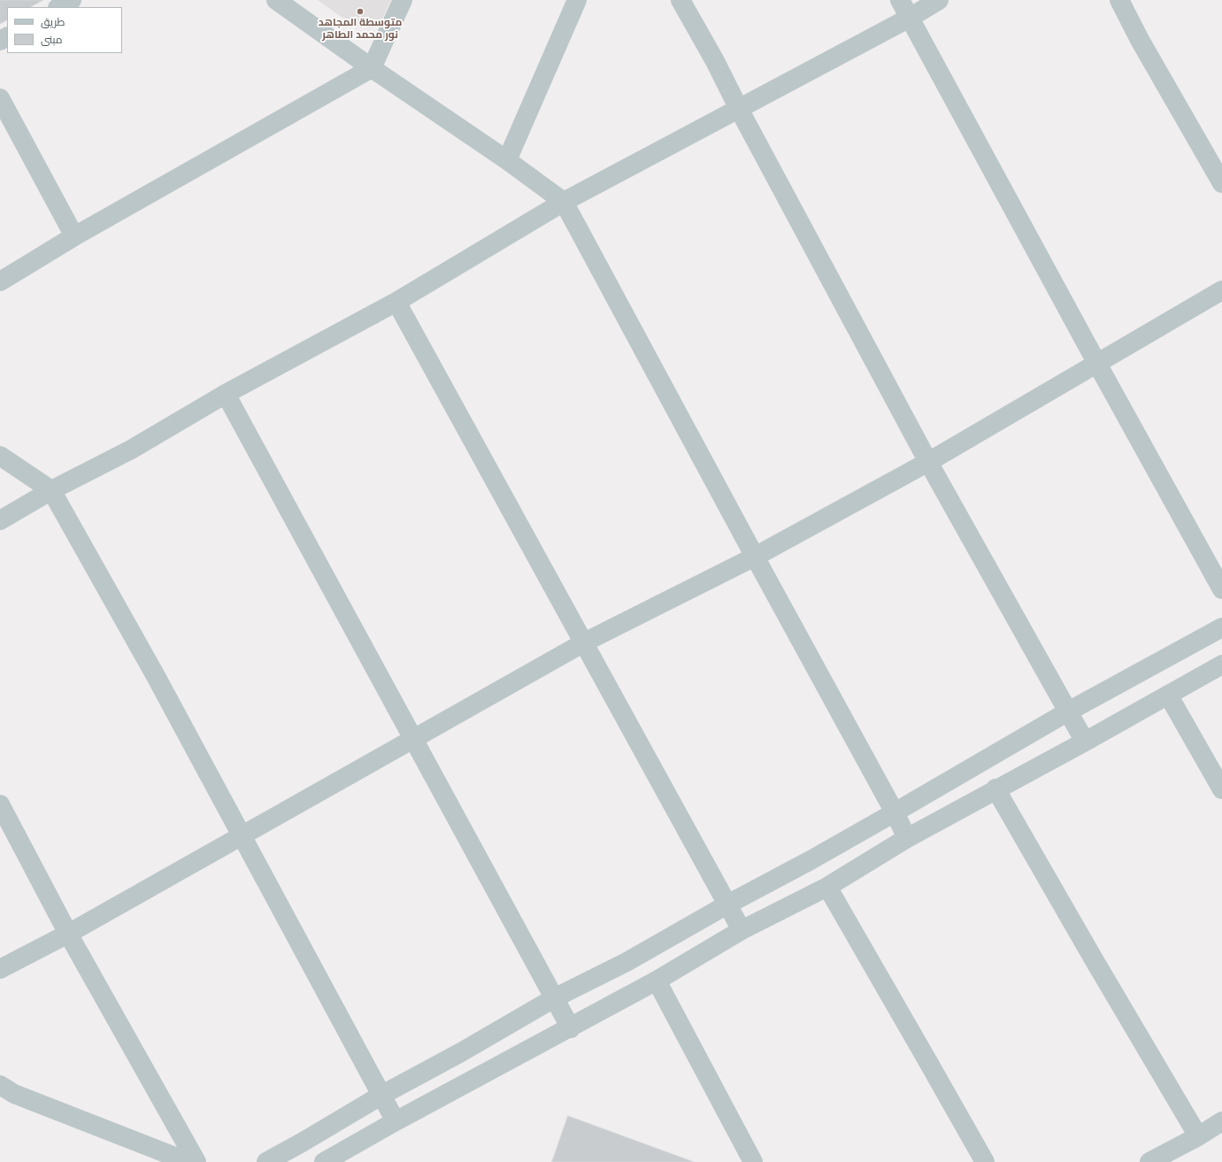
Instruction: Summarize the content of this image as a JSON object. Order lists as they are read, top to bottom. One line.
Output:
{"places":["متوسطة المجاهد نور محمد الطاهر"],"legend":["طريق","مبنى"]}
